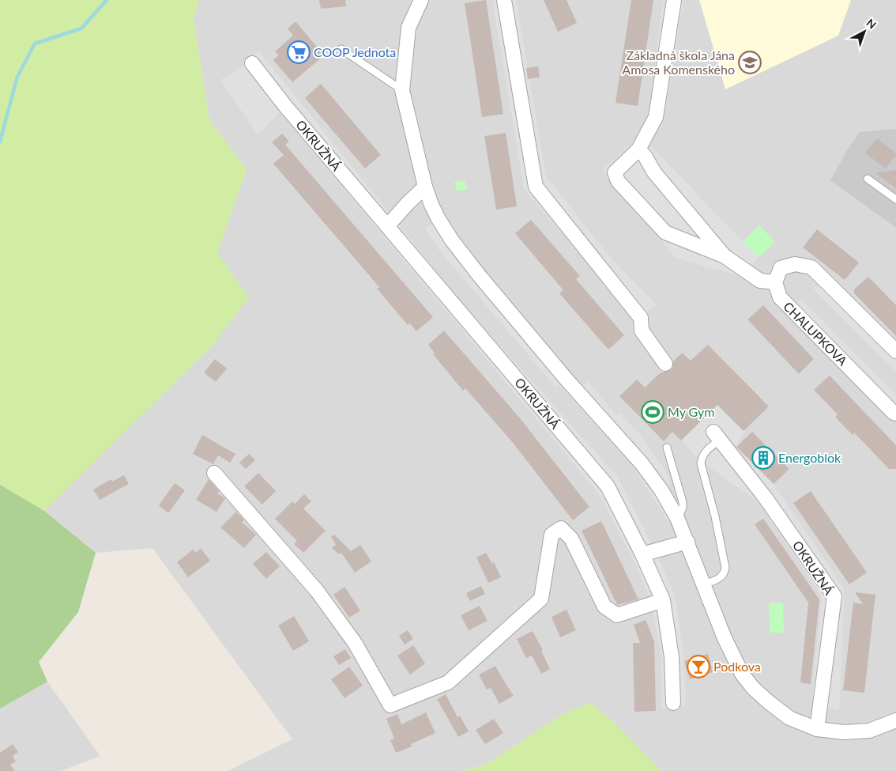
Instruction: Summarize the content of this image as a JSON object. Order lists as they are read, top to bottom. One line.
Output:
{"streets":{"street":["OKRUŽNÁ","CHALUPKOVA"]},"places":{"supermarket":["COOP Jednota"],"school or university":["Základná škola Jána Amosa Komenského"],"sports":["My Gym"],"building":["Energoblok"],"bar":["Podkova"]},"north":"top right"}
